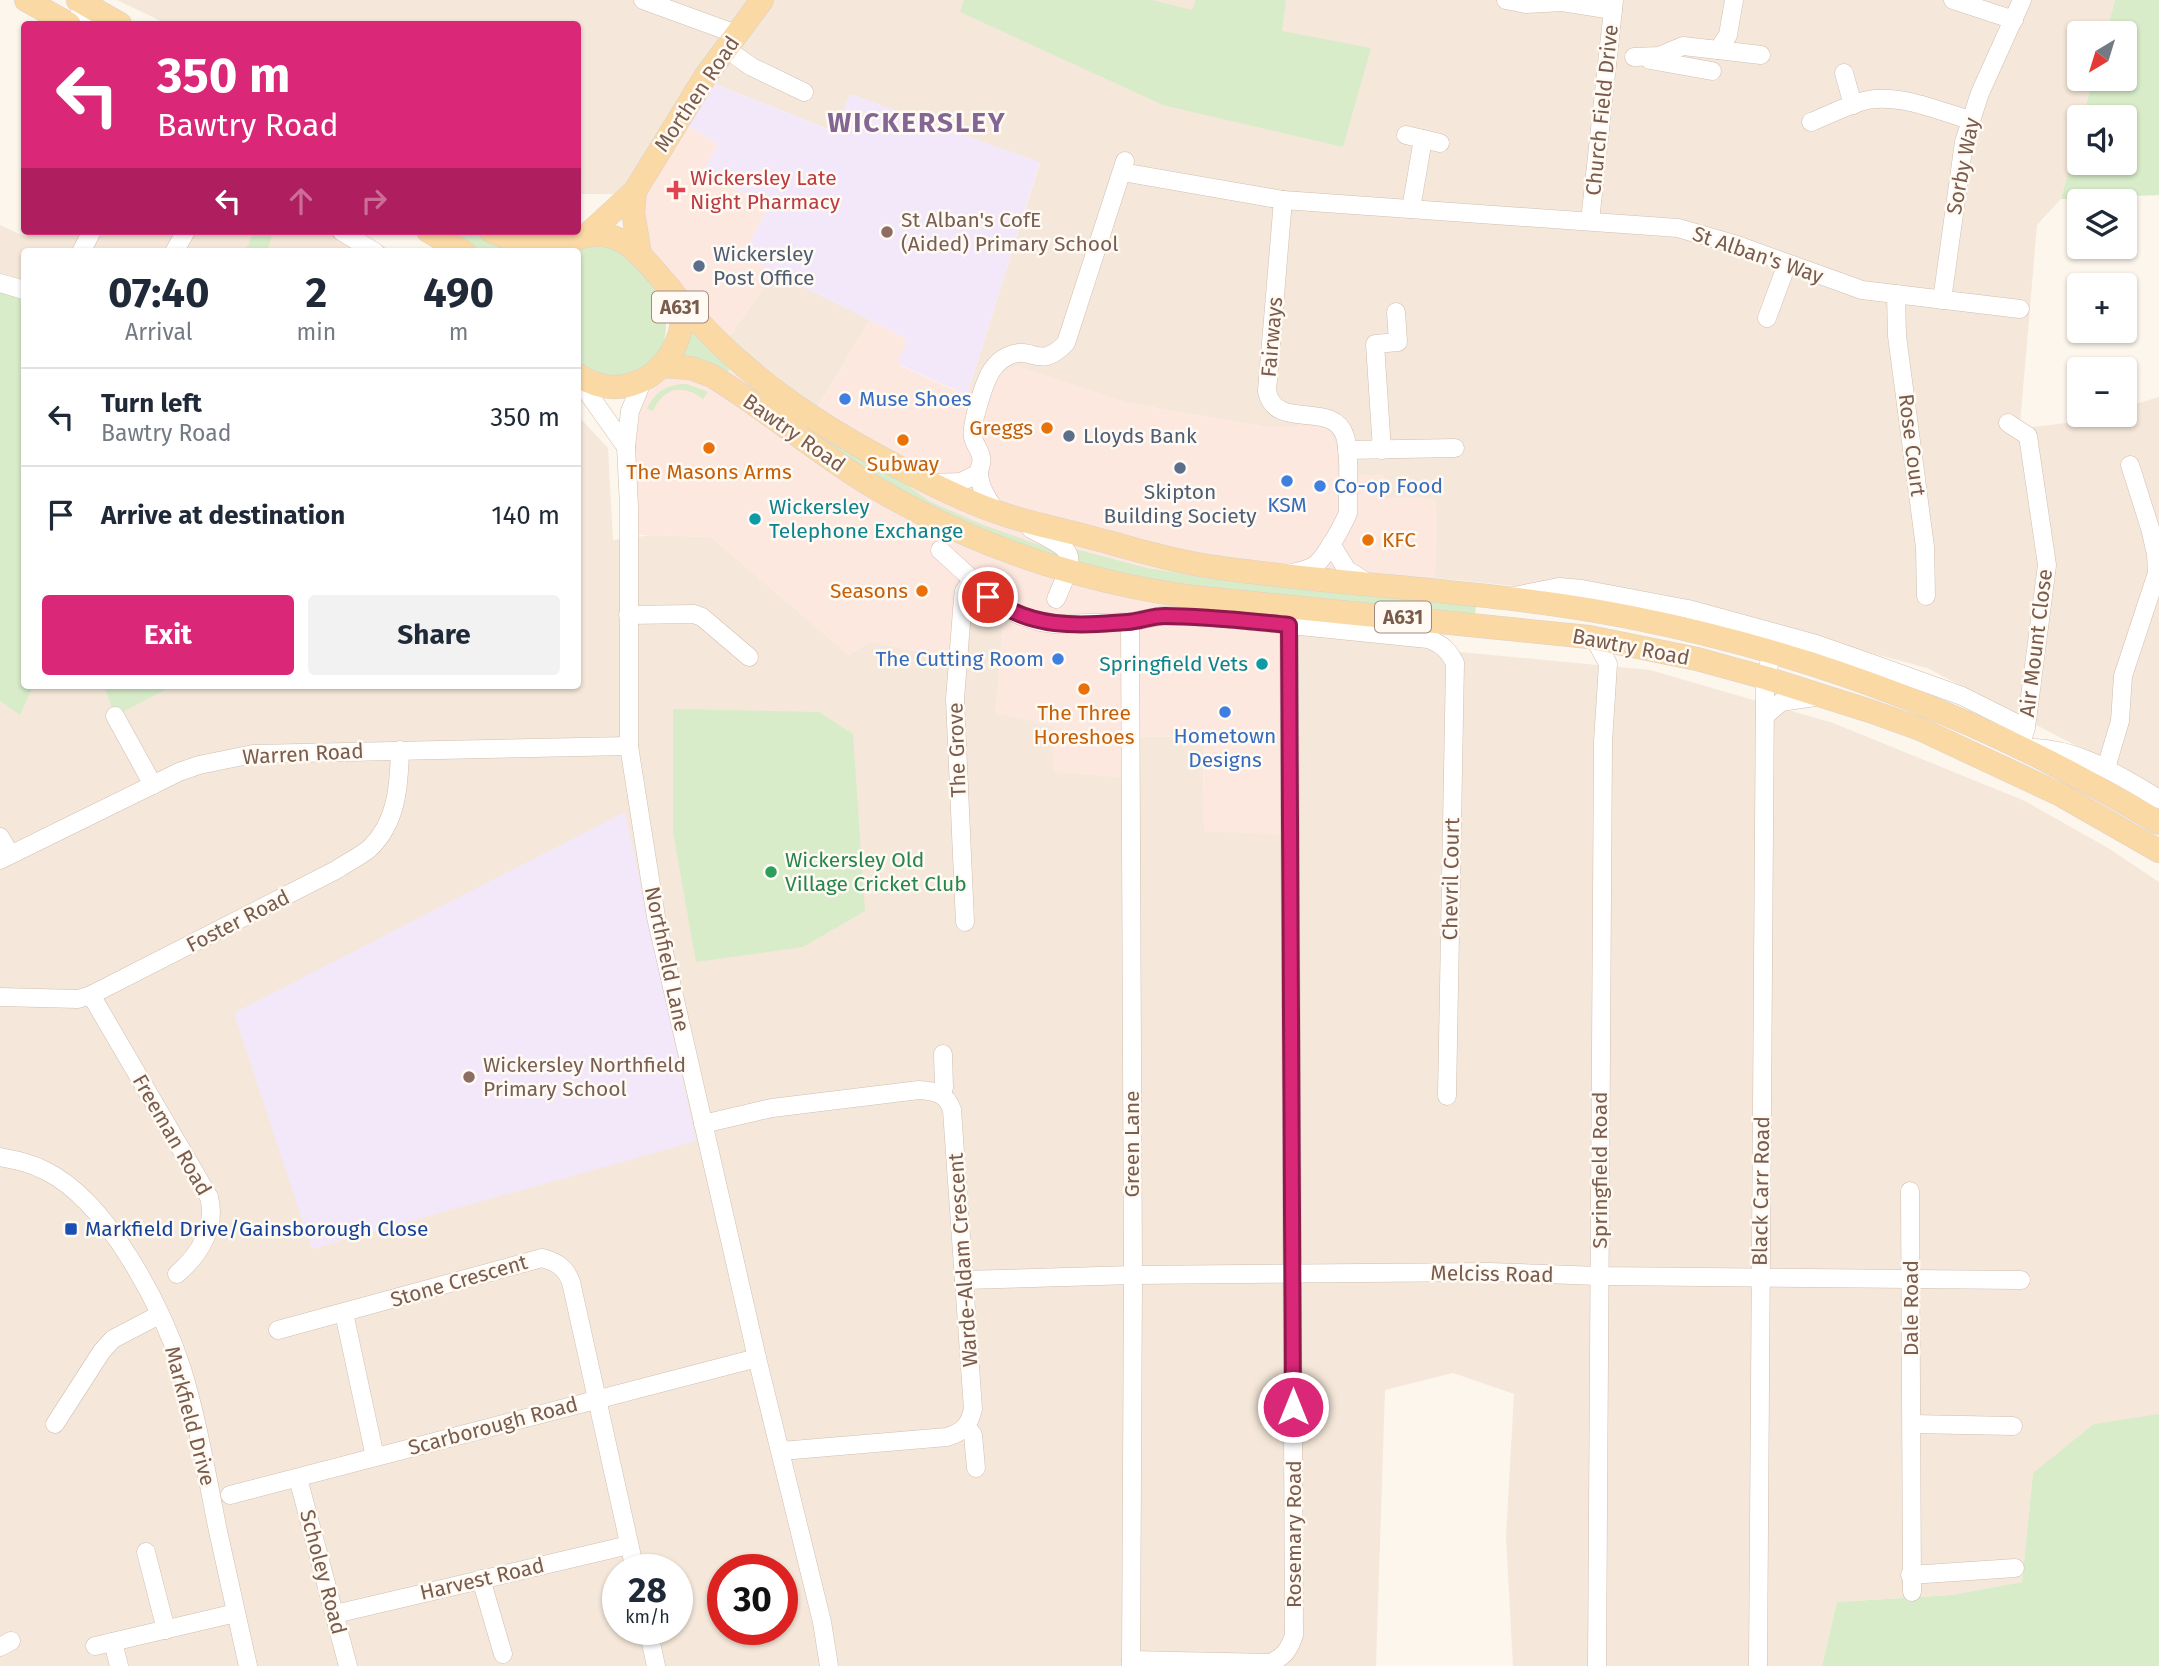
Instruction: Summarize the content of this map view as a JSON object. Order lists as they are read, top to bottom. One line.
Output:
{"streets":{"main road":["Morthen Road","A631","Bawtry Road"],"street":["Church Field Drive","Sorby Way","St Alban's Way","Fairways","Rose Court","Air Mount Close","The Grove","Warren Road","Chevril Court","Foster Road","Northfield Lane","Freeman Road","Green Lane","Springfield Road","Black Carr Road","Warde-Aldam Crescent","Melciss Road","Stone Crescent","Dale Road","Markfield Drive","Scarborough Road","Rosemary Road","Scholey Road","Harvest Road"]},"crossings":[["Morthen Road","A631"],["Church Field Drive","St Alban's Way"],["Sorby Way","St Alban's Way"],["St Alban's Way","Fairways"],["St Alban's Way","Rose Court"],["A631","Bawtry Road"],["A631","Northfield Lane"],["Fairways","Bawtry Road"],["Bawtry Road","Air Mount Close"],["Bawtry Road","Northfield Lane"],["Bawtry Road","Springfield Road"],["Bawtry Road","Black Carr Road"],["Warren Road","Foster Road"],["Warren Road","Northfield Lane"],["Chevril Court","Rosemary Road"],["Foster Road","Freeman Road"],["Northfield Lane","Scarborough Road"],["Green Lane","Melciss Road"],["Green Lane","Rosemary Road"],["Springfield Road","Melciss Road"],["Black Carr Road","Melciss Road"],["Warde-Aldam Crescent","Melciss Road"],["Melciss Road","Dale Road"],["Melciss Road","Rosemary Road"],["Stone Crescent","Scarborough Road"],["Stone Crescent","Harvest Road"],["Scarborough Road","Scholey Road"],["Scholey Road","Harvest Road"]],"districts":["WICKERSLEY"],"places":{"health":["Wickersley Late Night Pharmacy"],"other":["St Alban's CofE (Aided) Primary School","Wickersley Post Office","Muse Shoes","Greggs","Lloyds Bank","Subway","The Masons Arms","Skipton Building Society","KSM","Co-op Food","Wickersley Telephone Exchange","KFC","Seasons","The Cutting Room","Springfield Vets","The Three Horeshoes","Hometown Designs","Wickersley Old Village Cricket Club","Wickersley Northfield Primary School"],"transit":["Markfield Drive/Gainsborough Close"]},"north":"bottom left","page":{"map_buttons":["+","−"],"turn":["350 m","Bawtry Road"],"eta":["07:40","Arrival","2","min","490","m"],"list":[{"name":"Turn left","note":"Bawtry Road","value":"350 m"},{"name":"Arrive at destination","value":"140 m"}],"buttons":["Exit","Share"],"speed":"28 km/h","limit":"30"}}
